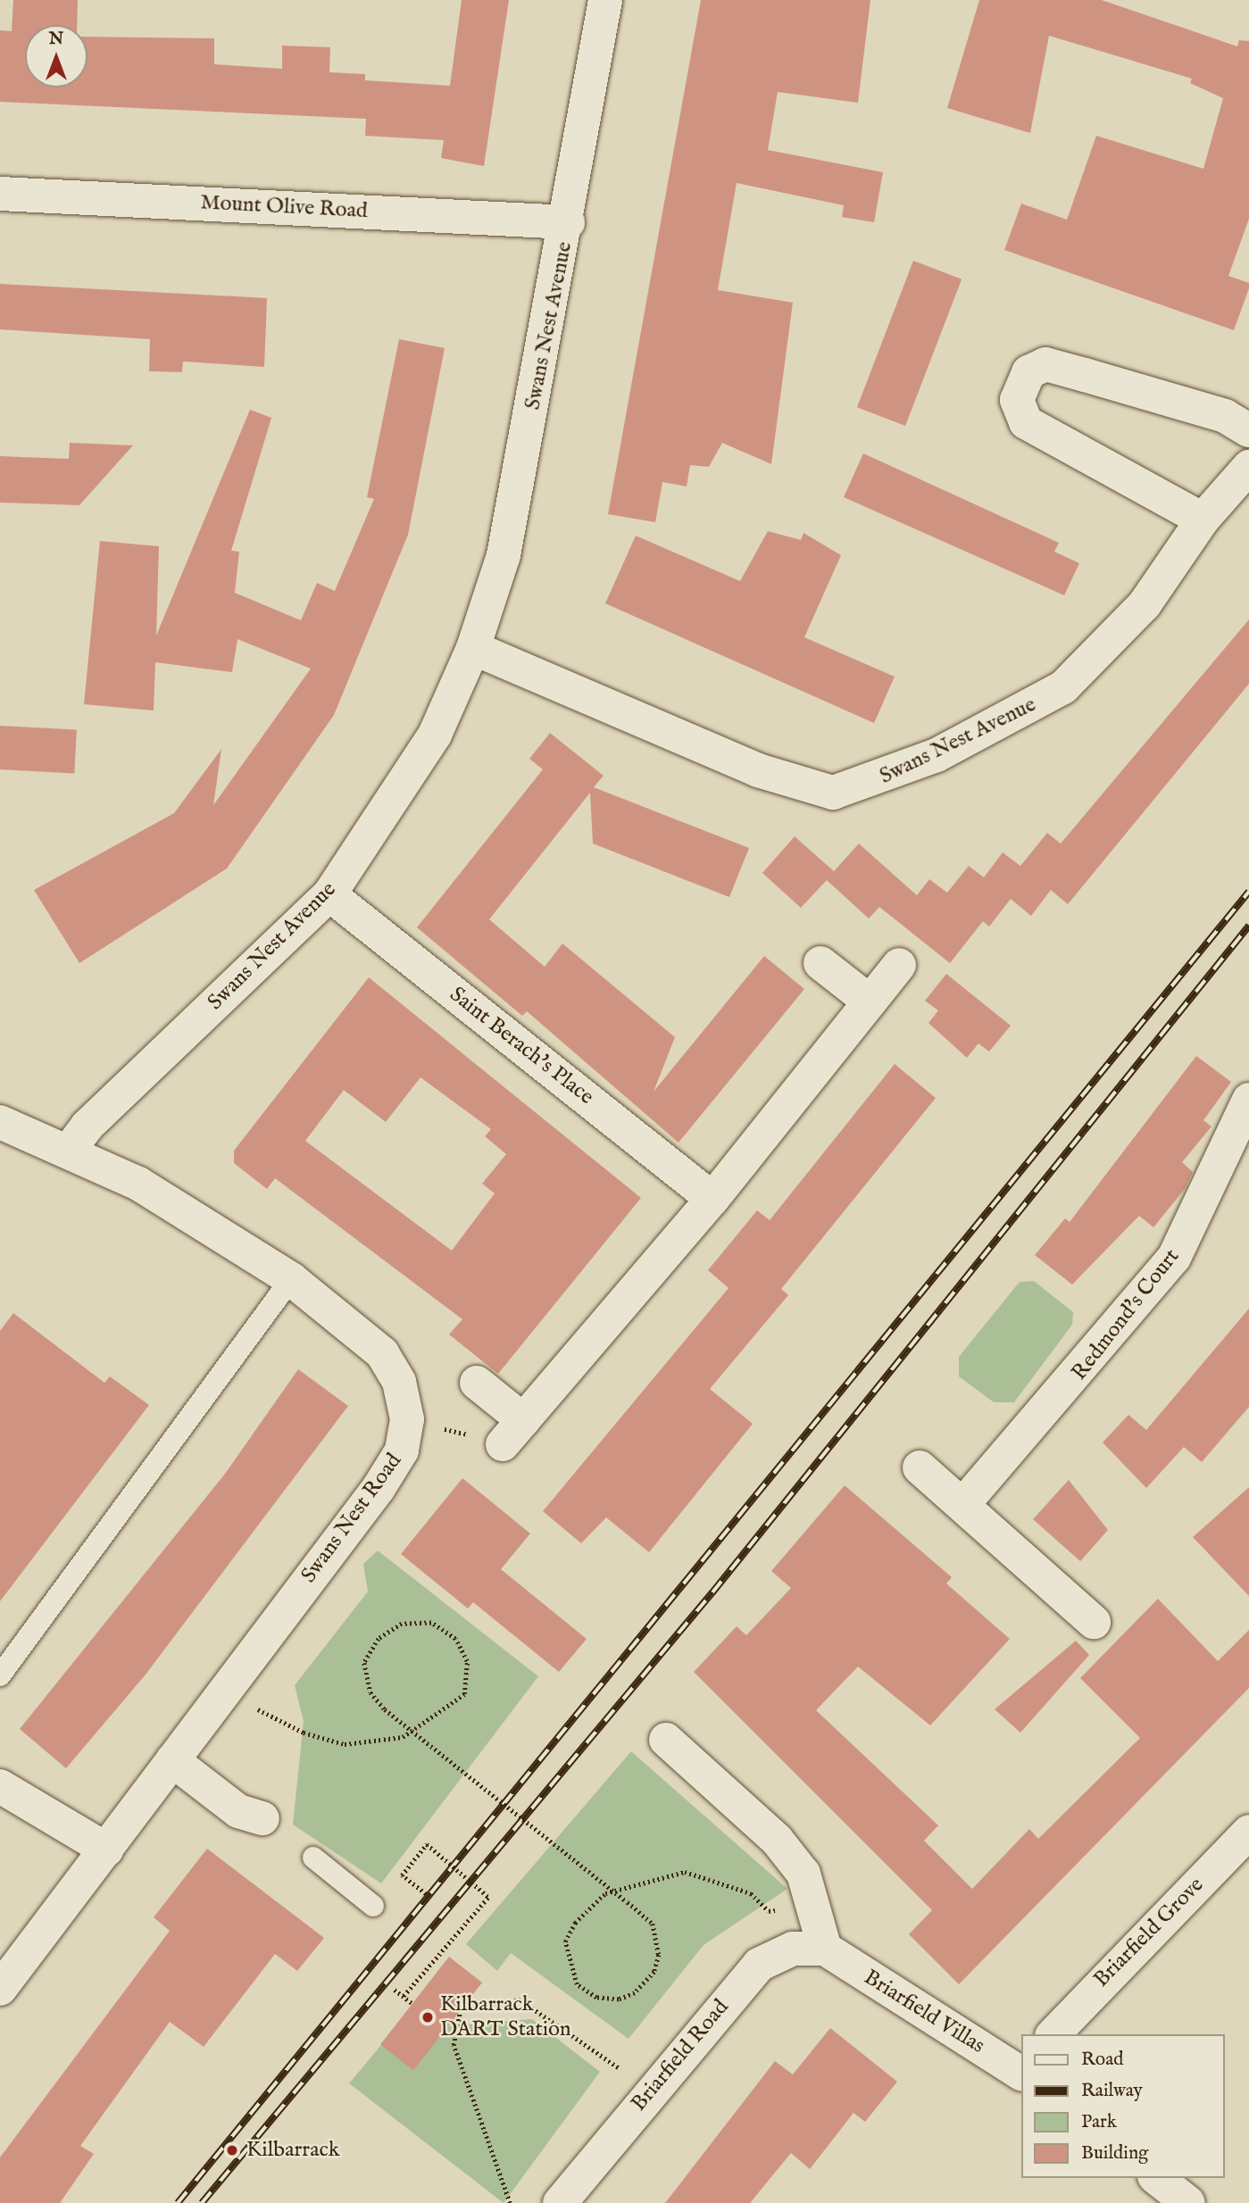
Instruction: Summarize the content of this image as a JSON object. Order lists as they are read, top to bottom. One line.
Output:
{"streets":{"street":["Mount Olive Road","Swans Nest Avenue","Saint Berach's Place","Redmond's Court","Swans Nest Road","Briarfield Grove","Briarfield Villas","Briarfield Road"]},"crossings":[["Mount Olive Road","Swans Nest Avenue"],["Swans Nest Avenue","Saint Berach's Place"],["Swans Nest Avenue","Swans Nest Road"],["Briarfield Villas","Briarfield Road"]],"places":["Kilbarrack DART Station","Kilbarrack"],"legend":["Road","Railway","Park","Building"],"north":"top"}
